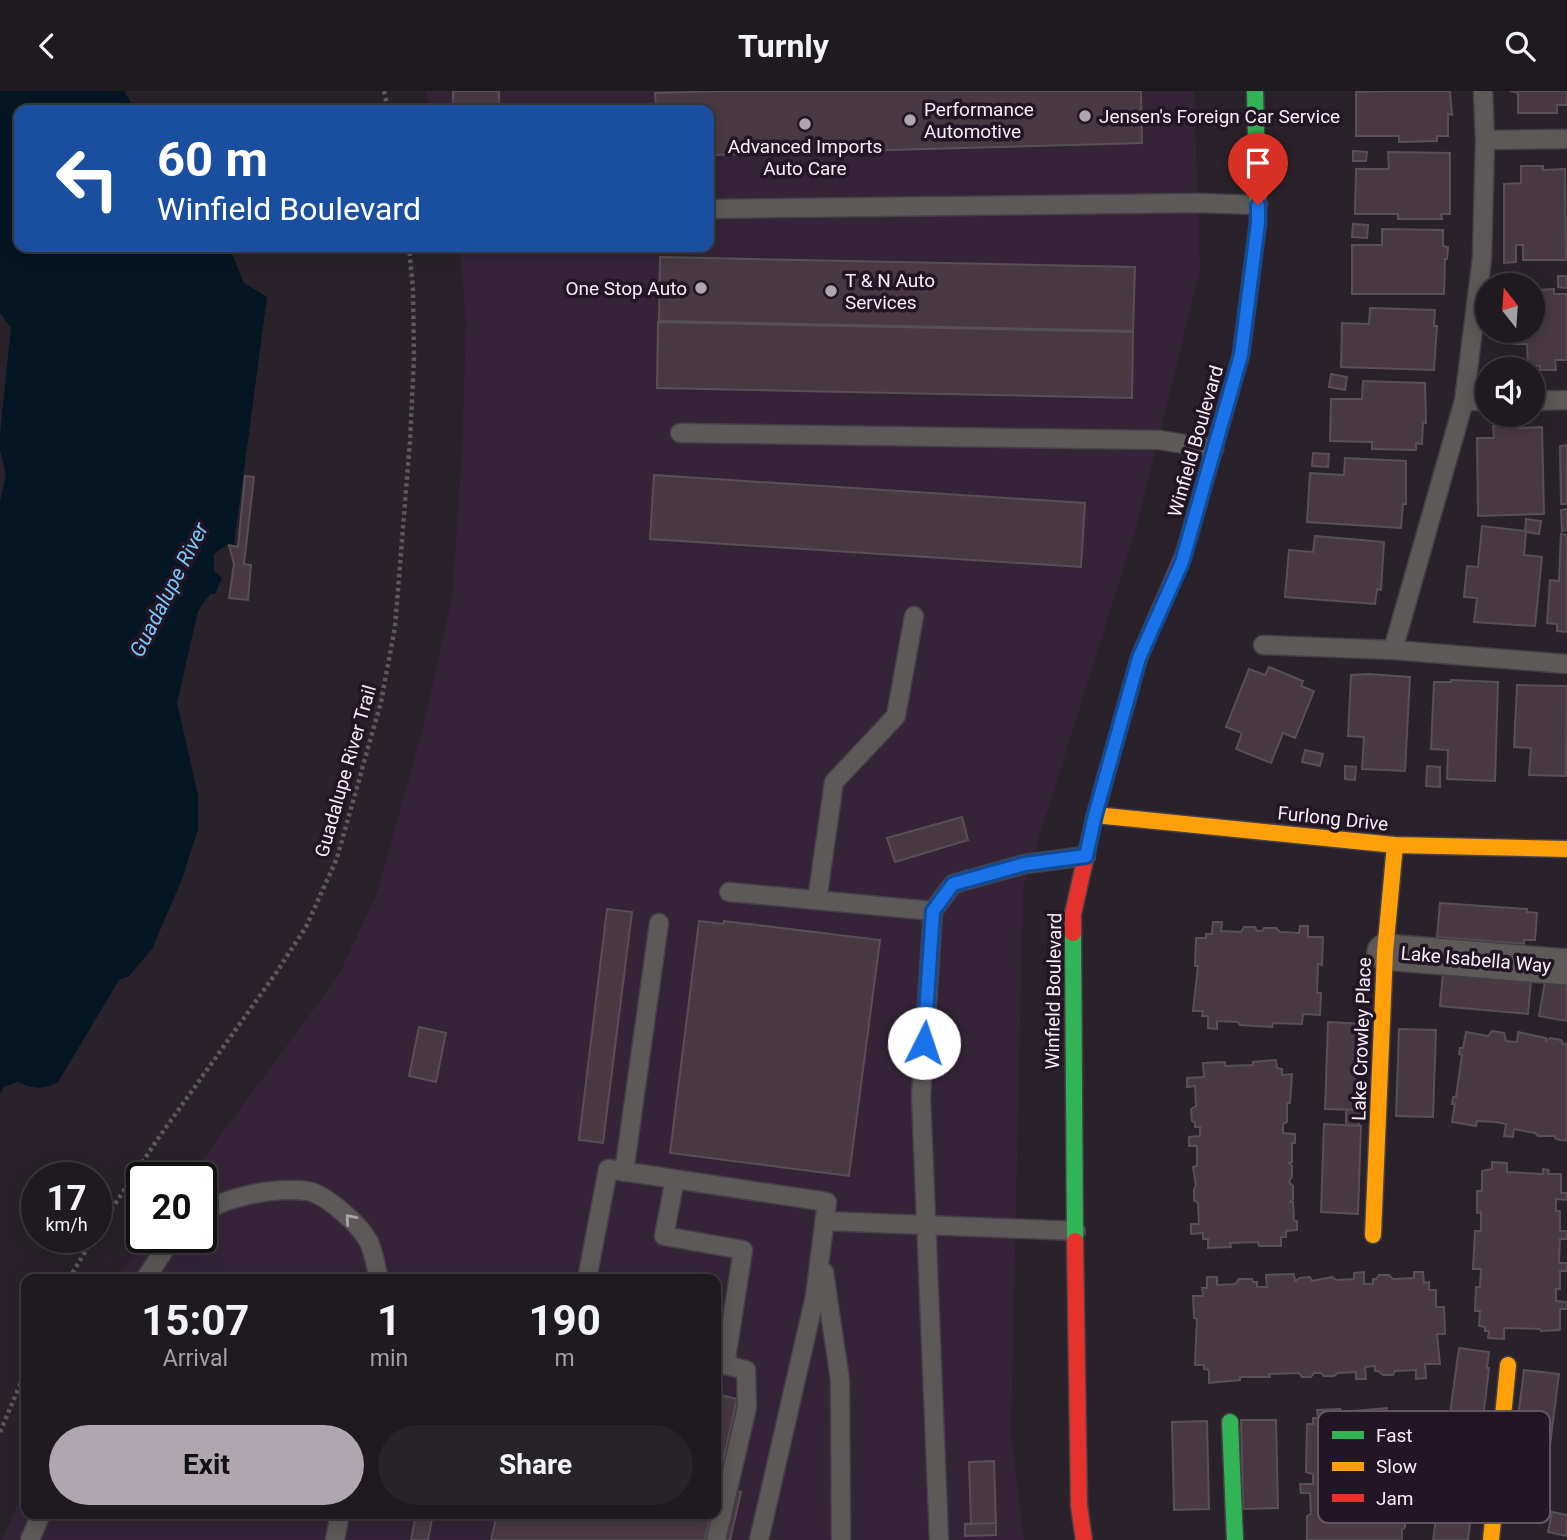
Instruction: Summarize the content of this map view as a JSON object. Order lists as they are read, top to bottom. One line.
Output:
{"streets":{"street":["Winfield Boulevard","Furlong Drive","Lake Isabella Way","Lake Crowley Place"],"path":["Guadalupe River Trail"]},"crossings":[["Winfield Boulevard","Furlong Drive"],["Furlong Drive","Lake Crowley Place"],["Lake Isabella Way","Lake Crowley Place"]],"water":["Guadalupe River"],"places":["Jensen's Foreign Car Service","Performance Automotive","Advanced Imports Auto Care","One Stop Auto","T & N Auto Services"],"legend":["Fast","Slow","Jam"],"north":"top","page":{"header":"Turnly","turn":["60 m","Winfield Boulevard"],"speed":"17 km/h","limit":"20","eta":["15:07","Arrival","1","min","190","m"],"buttons":["Exit","Share"]}}
